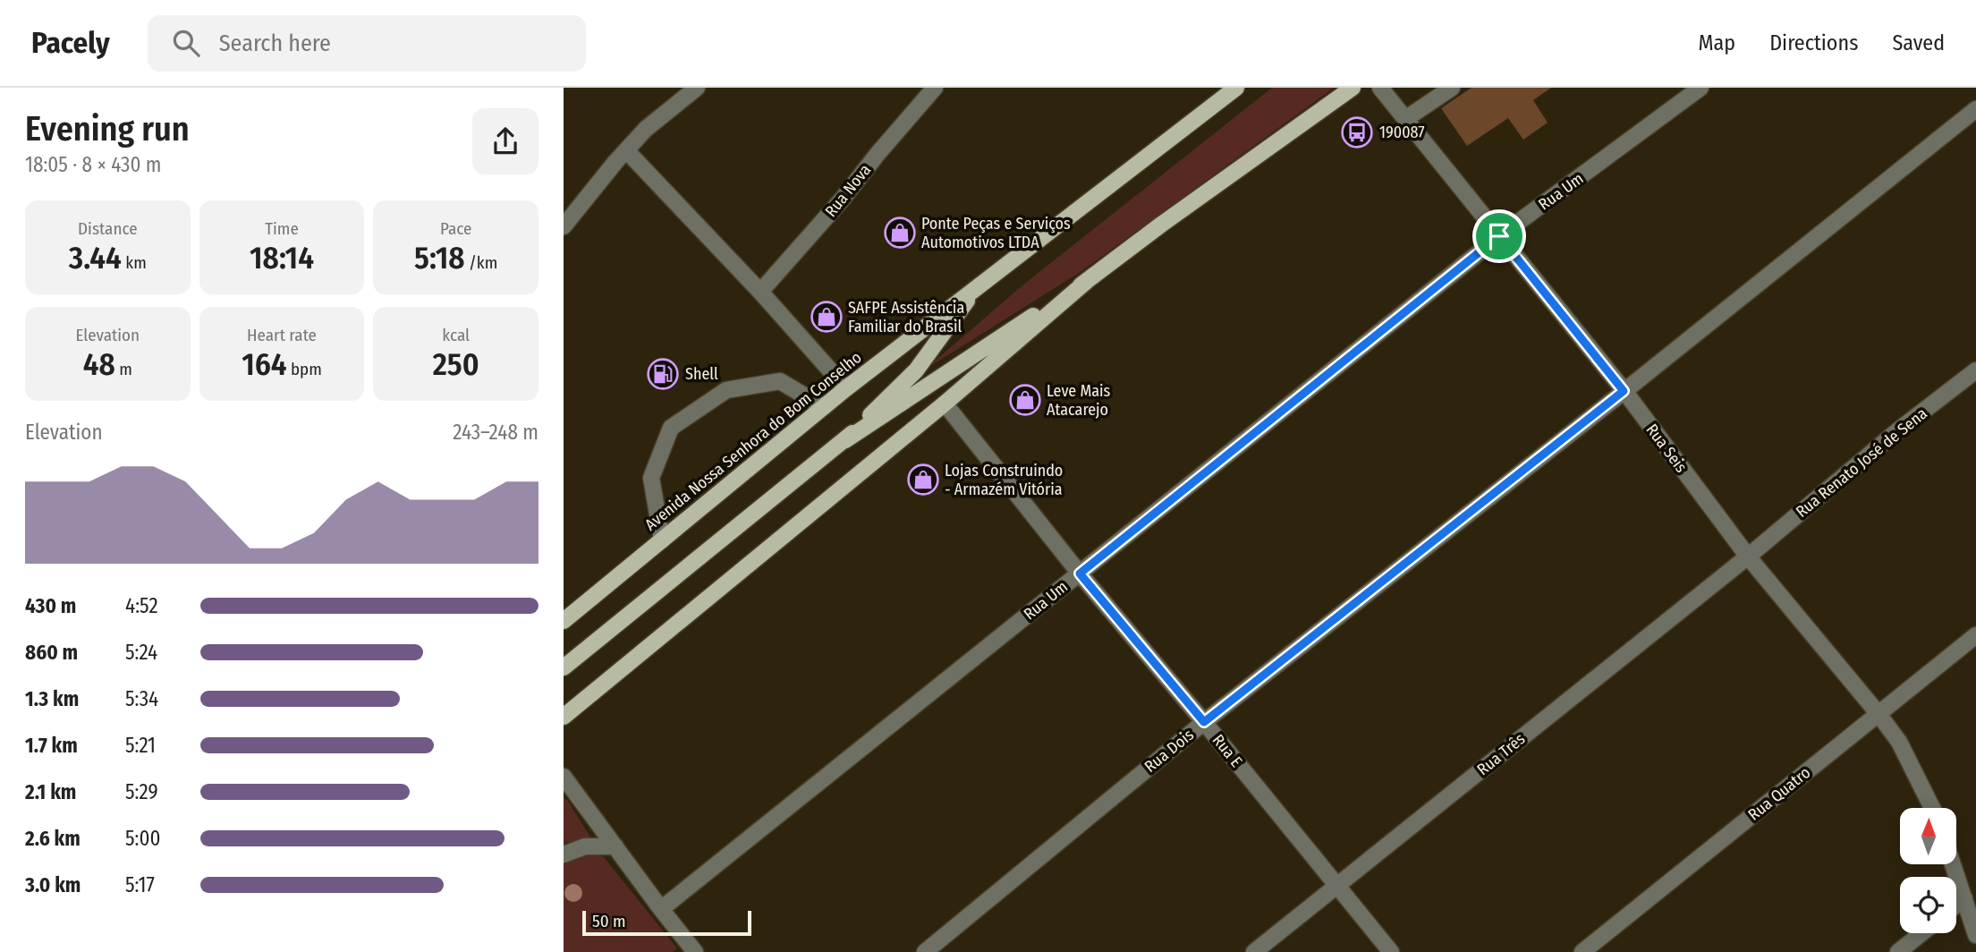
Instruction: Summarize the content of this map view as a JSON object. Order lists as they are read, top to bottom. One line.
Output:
{"streets":{"main road":["Avenida Nossa Senhora do Bom Conselho"],"street":["Rua Nova","Rua Um","Rua Seis","Rua Renato José de Sena","Rua Dois","Rua E","Rua Três","Rua Quatro"]},"crossings":[["Rua Um","Rua Seis"],["Rua Um","Rua E"],["Rua Seis","Rua Renato José de Sena"],["Rua Seis","Rua Dois"],["Rua Seis","Rua Três"],["Rua Seis","Rua Quatro"],["Rua Renato José de Sena","Rua Três"],["Rua Dois","Rua E"],["Rua E","Rua Três"]],"places":{"bus stop":["190087"],"shop":["Ponte Peças e Serviços Automotivos LTDA","SAFPE Assistência Familiar do Brasil","Leve Mais Atacarejo","Lojas Construindo - Armazém Vitória"],"fuel station":["Shell"]},"scale_bar":"50 m","north":"top","page":{"header":"Pacely","search":"Search here","nav":["Map","Directions","Saved"],"heading":["Evening run","18:05 · 8 × 430 m"],"stats":[["Distance","3.44 km"],["Time","18:14"],["Pace","5:18 /km"],["Elevation","48 m"],["Heart rate","164 bpm"],["kcal","250"]],"chart":["Elevation","243–248 m"],"list":[{"name":"430 m","note":"4:52"},{"name":"860 m","note":"5:24"},{"name":"1.3 km","note":"5:34"},{"name":"1.7 km","note":"5:21"},{"name":"2.1 km","note":"5:29"},{"name":"2.6 km","note":"5:00"},{"name":"3.0 km","note":"5:17"}],"scale":"50 m"}}
